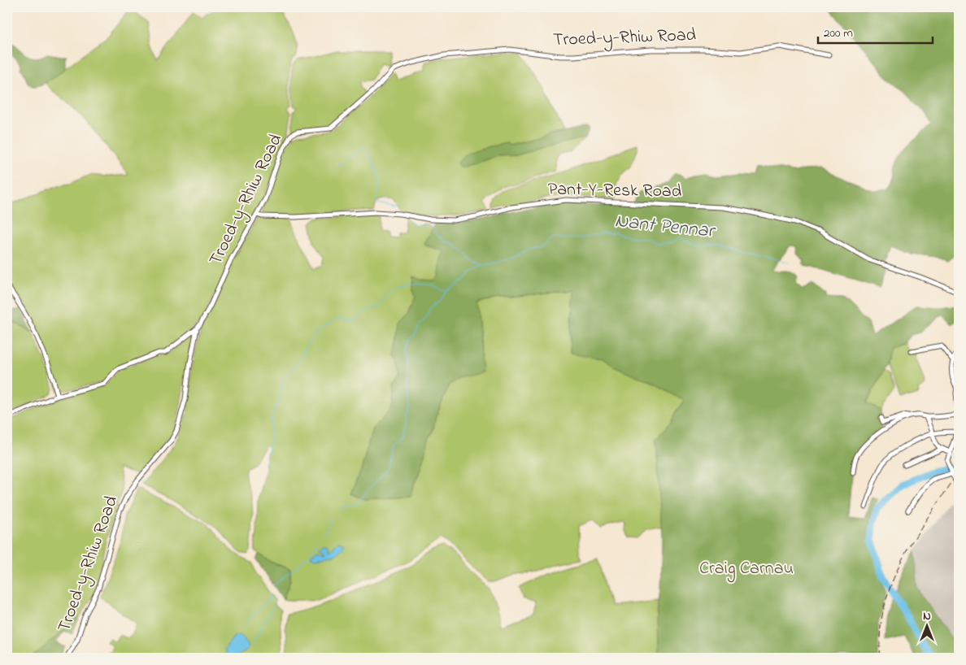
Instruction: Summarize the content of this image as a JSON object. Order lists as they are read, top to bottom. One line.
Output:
{"streets":{"street":["Troed-y-Rhiw Road","Pant-Y-Resk Road"]},"crossings":[["Troed-y-Rhiw Road","Pant-Y-Resk Road"]],"water":["Nant Pennar"],"parks":["Craig Carnau"],"scale_bar":"200 m","north":"top"}
